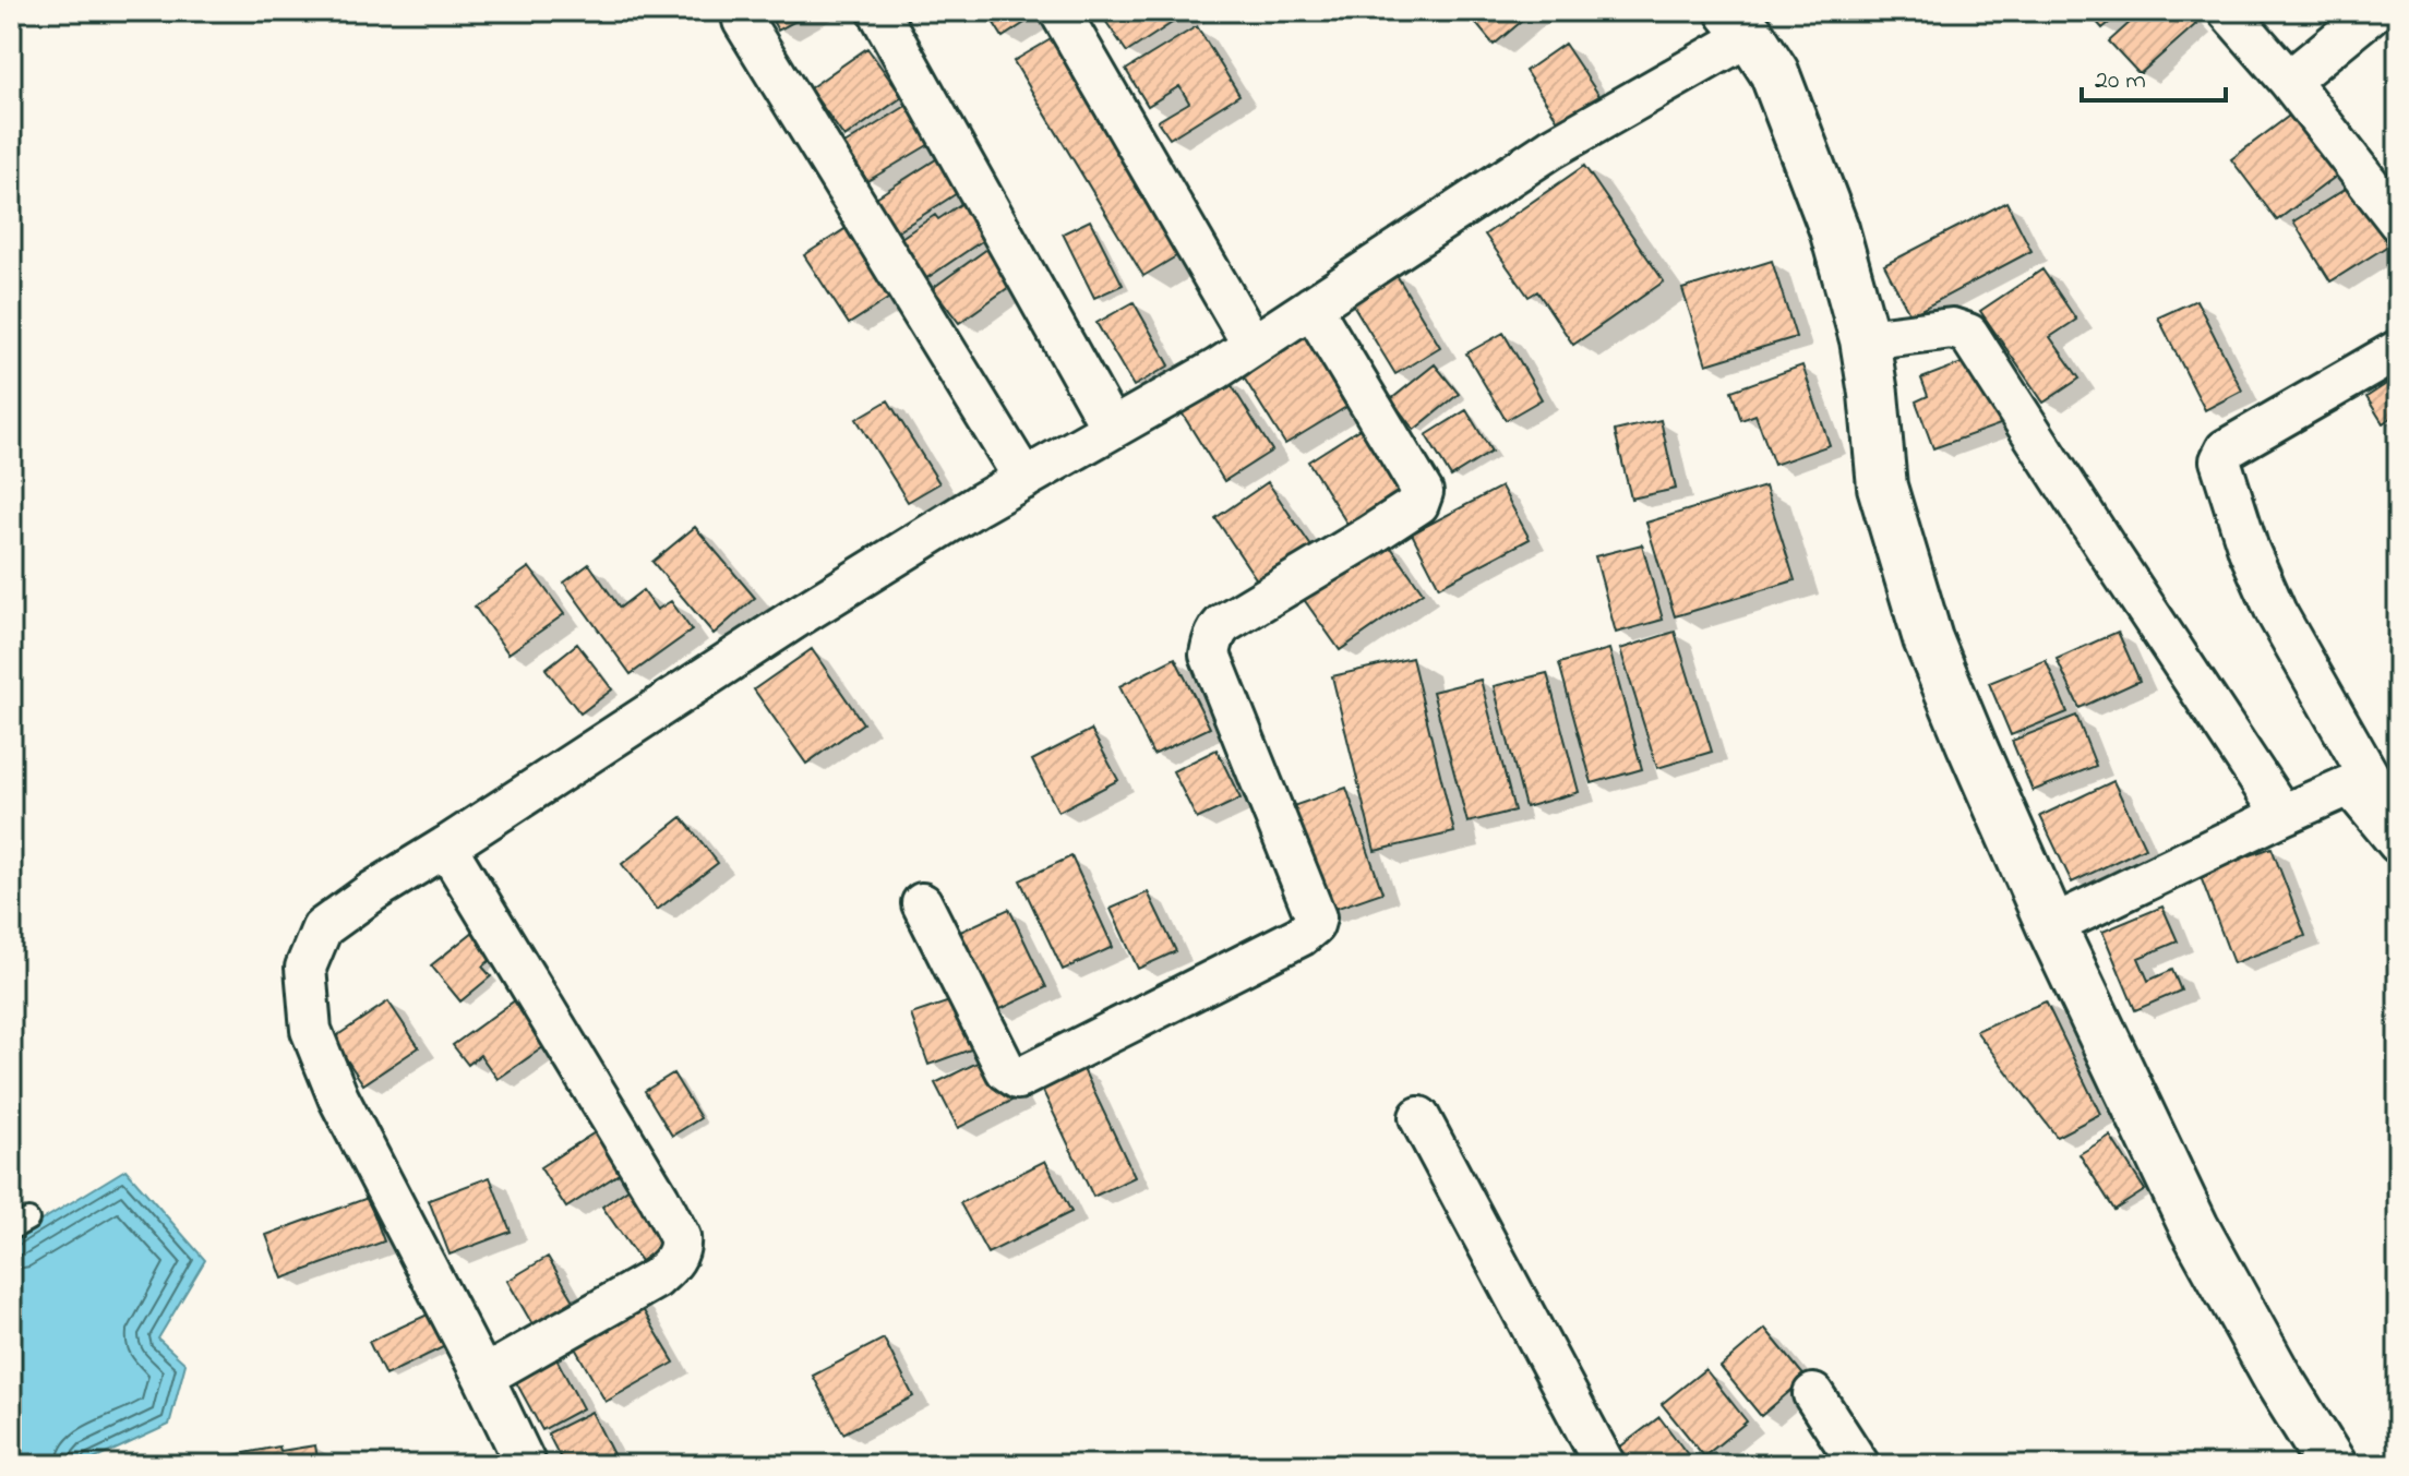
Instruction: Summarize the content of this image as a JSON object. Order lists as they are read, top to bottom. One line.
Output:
{"scale_bar":"20 m"}
